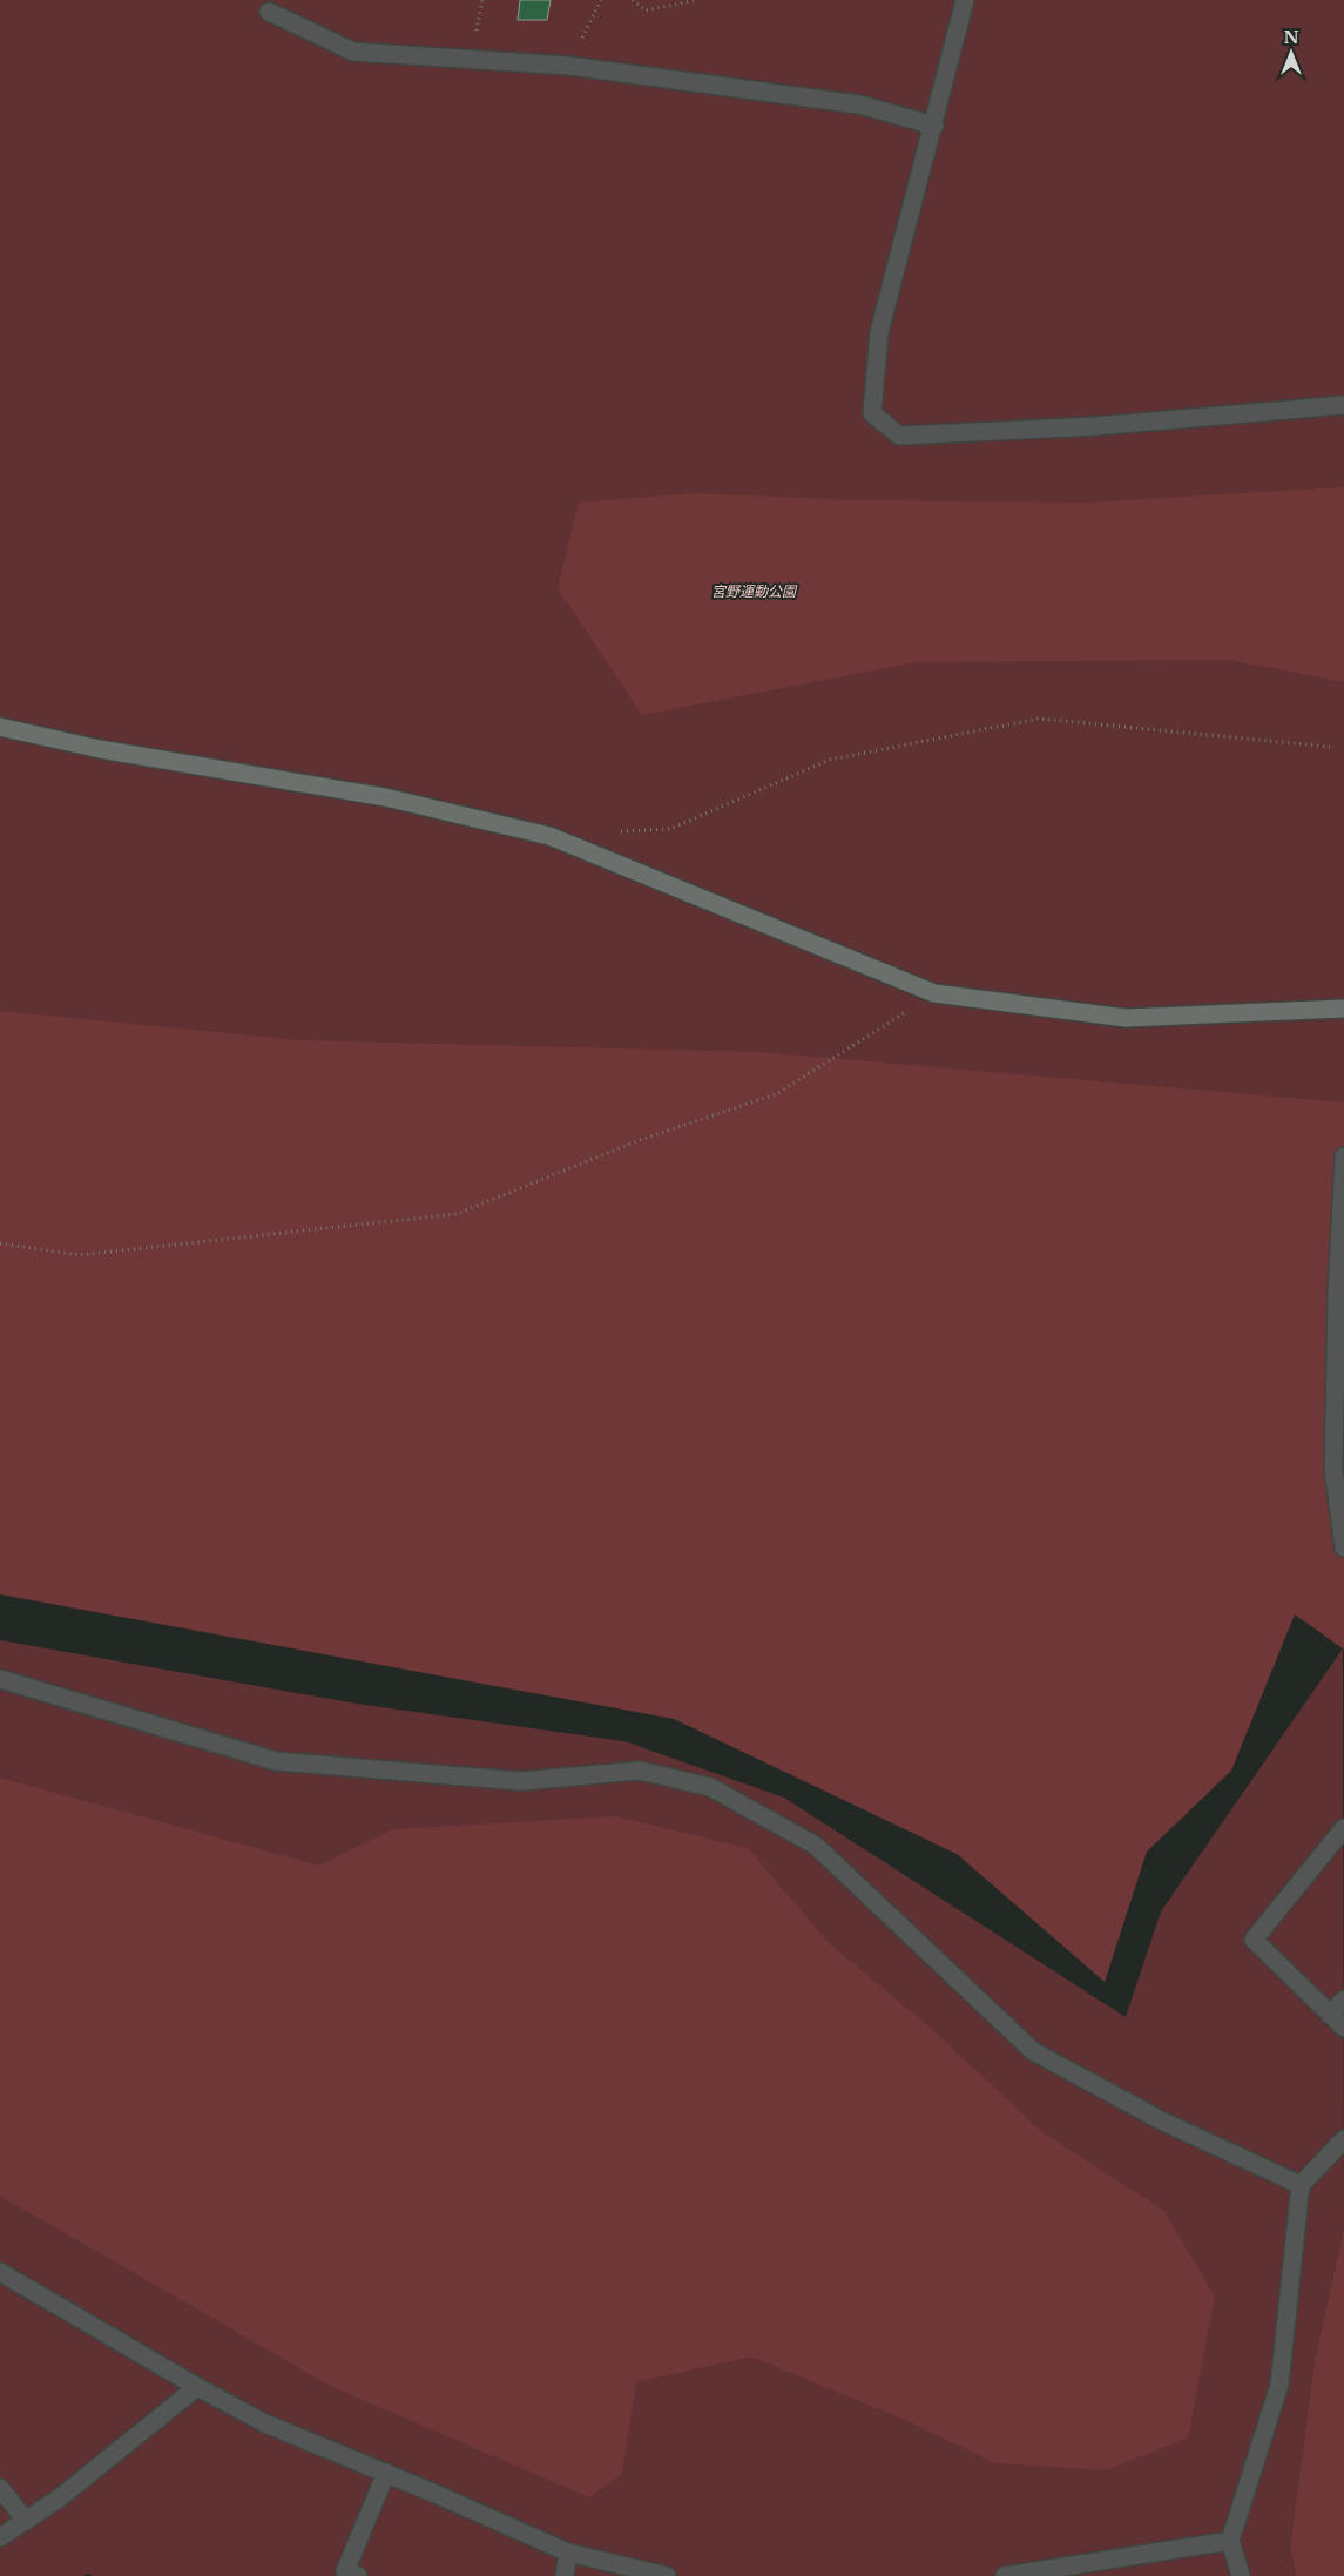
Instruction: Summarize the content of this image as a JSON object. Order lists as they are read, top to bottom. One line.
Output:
{"parks":["宮野運動公園"],"north":"top"}
